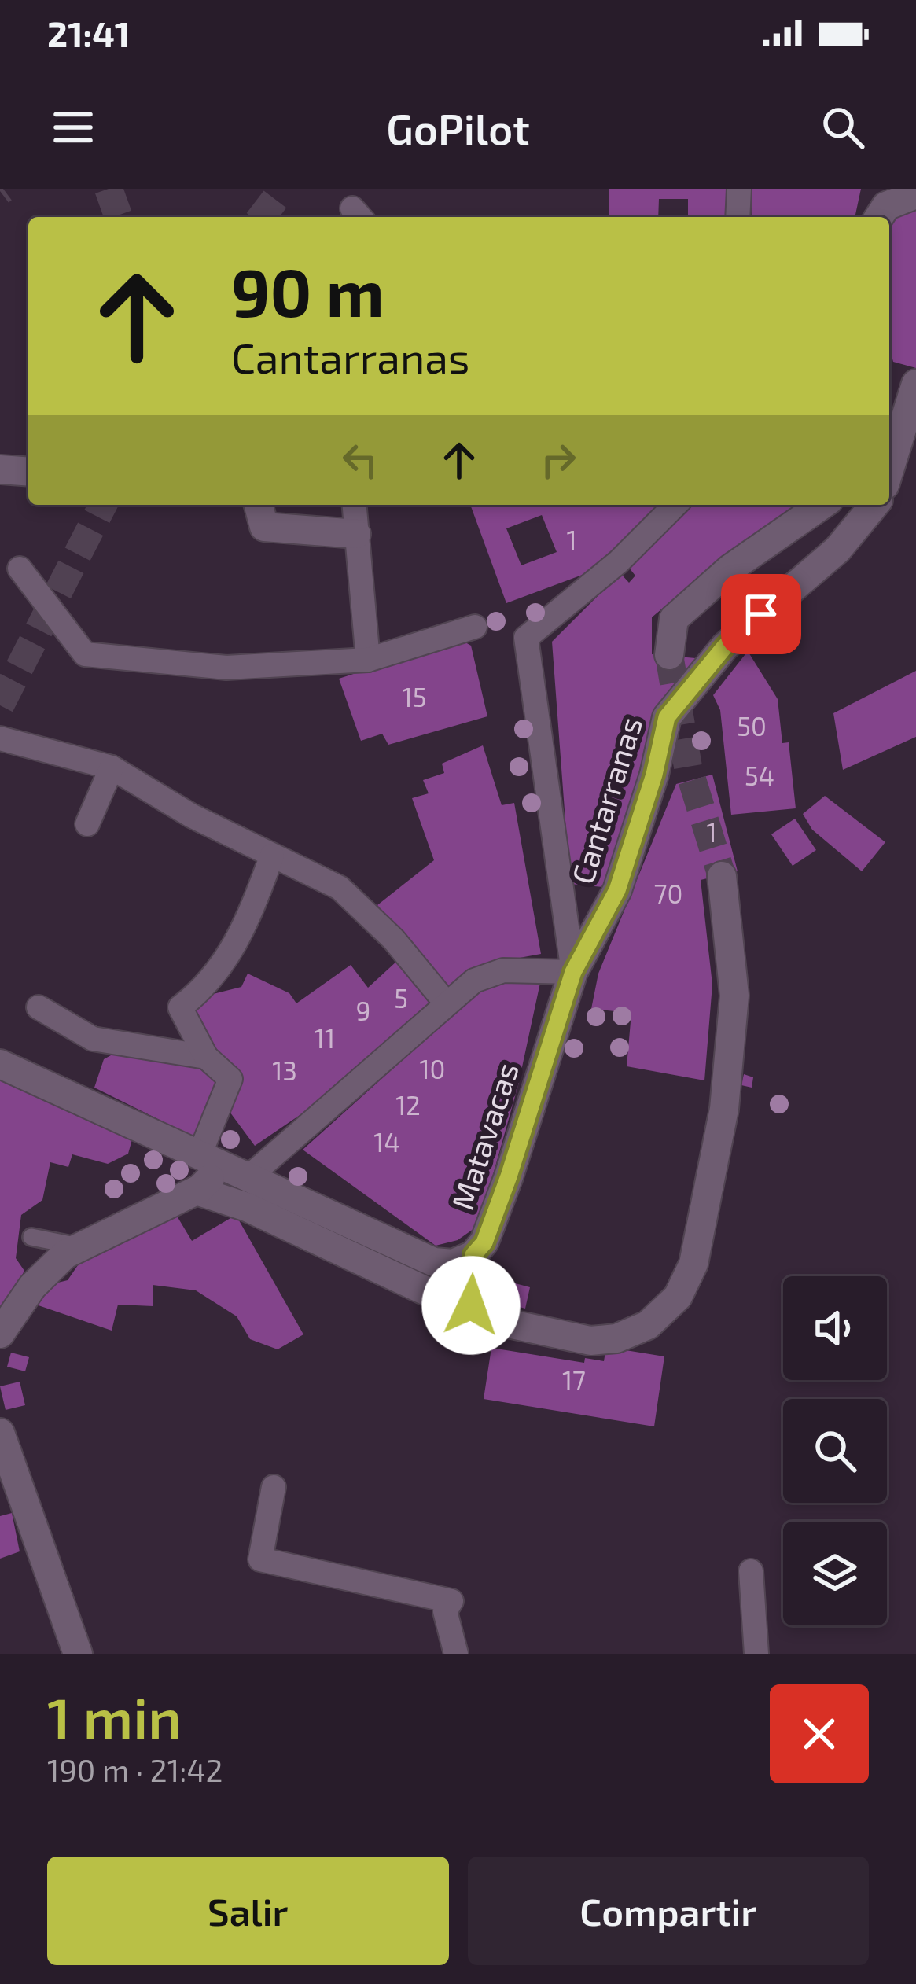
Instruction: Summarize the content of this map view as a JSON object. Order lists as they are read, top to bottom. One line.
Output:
{"streets":{"street":["Cantarranas","Matavacas"]},"crossings":[["Cantarranas","Matavacas"]],"house_numbers":["1","15","50","54","1","70","5","9","11","10","13","12","14","17"],"page":{"status":"21:41","header":"GoPilot","turn":["90 m","Cantarranas"],"heading":["1 min","190 m · 21:42"],"buttons":["Salir","Compartir"]}}
